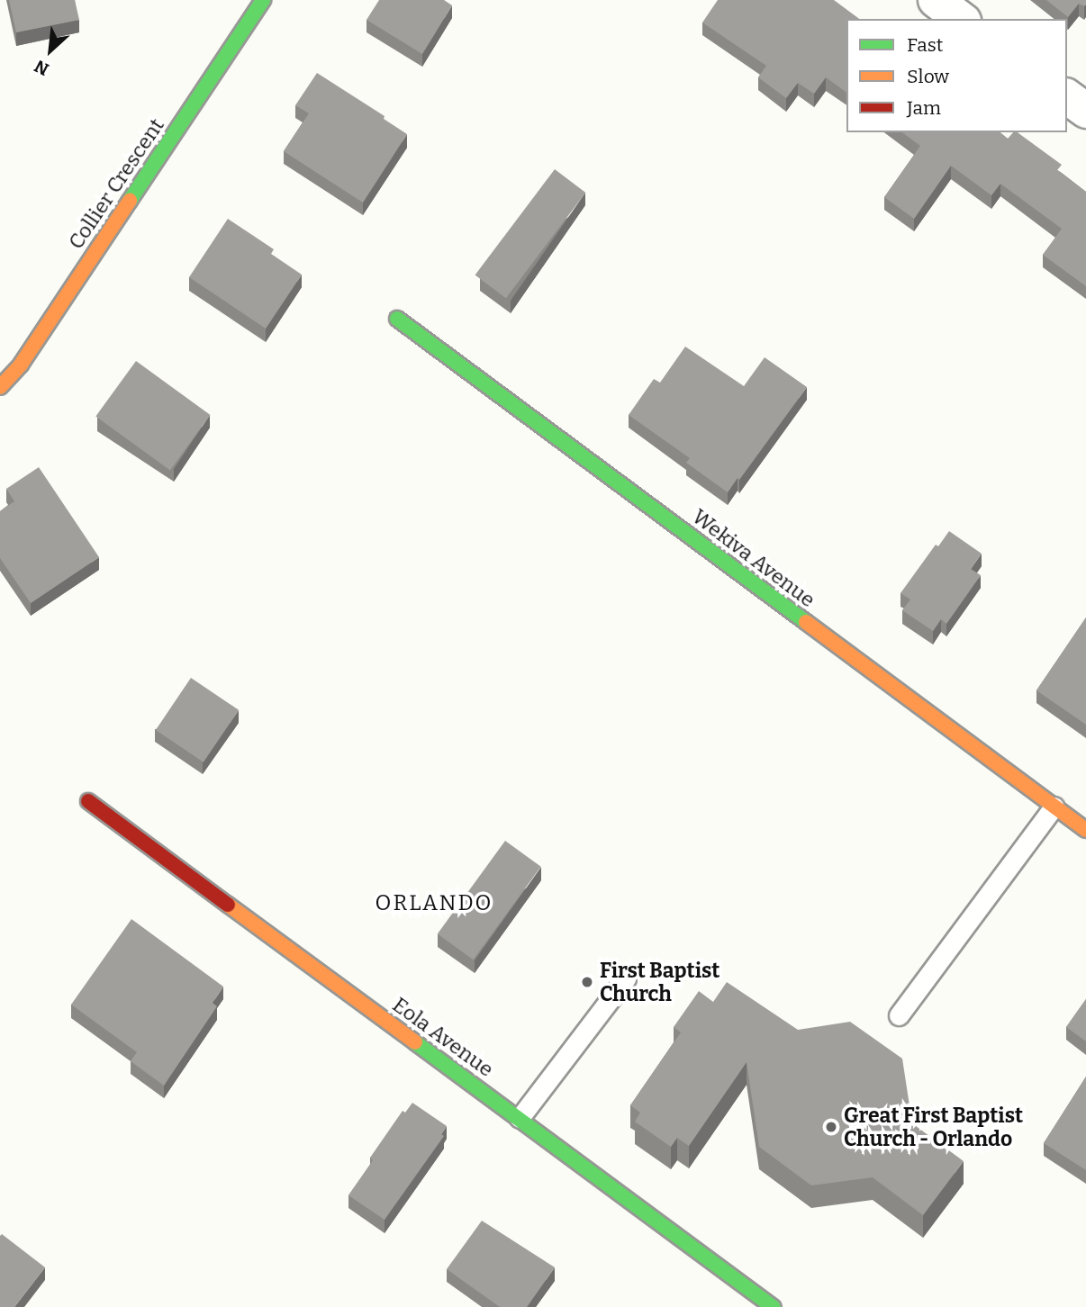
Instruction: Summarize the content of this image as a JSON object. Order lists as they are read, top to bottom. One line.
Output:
{"streets":{"street":["Collier Crescent","Wekiva Avenue","Eola Avenue"]},"districts":["ORLANDO"],"places":["First Baptist Church","Great First Baptist Church - Orlando"],"legend":["Fast","Slow","Jam"],"north":"bottom left"}
